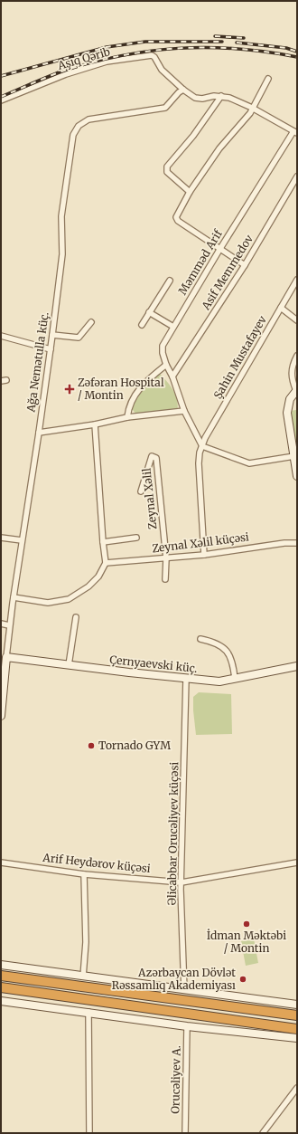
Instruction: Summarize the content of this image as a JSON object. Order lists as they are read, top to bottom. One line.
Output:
{"streets":{"main road":["Ağa Nemətulla küç.","Çernyaevski küç."],"street":["Aşıq Qərib","Məmməd Arif","Asif Memmedov","Şahin Mustafayev","Zeynal Xəlil","Zeynal Xəlil küçəsi","Əlicabbar Orucəliyev küçəsi","Arif Heydərov küçəsi","Orucəliyev A."]},"crossings":[["Aşıq Qərib","Ağa Nemətulla küç."],["Məmməd Arif","Asif Memmedov"],["Şahin Mustafayev","Zeynal Xəlil küçəsi"],["Ağa Nemətulla küç.","Çernyaevski küç."],["Zeynal Xəlil","Zeynal Xəlil küçəsi"],["Çernyaevski küç.","Əlicabbar Orucəliyev küçəsi"],["Əlicabbar Orucəliyev küçəsi","Arif Heydərov küçəsi"]],"places":{"health":["Zəfəran Hospital / Montin"],"other":["Tornado GYM","İdman Məktəbi / Montin","Azərbaycan Dövlət Rəssamlıq Akademiyası"]}}
